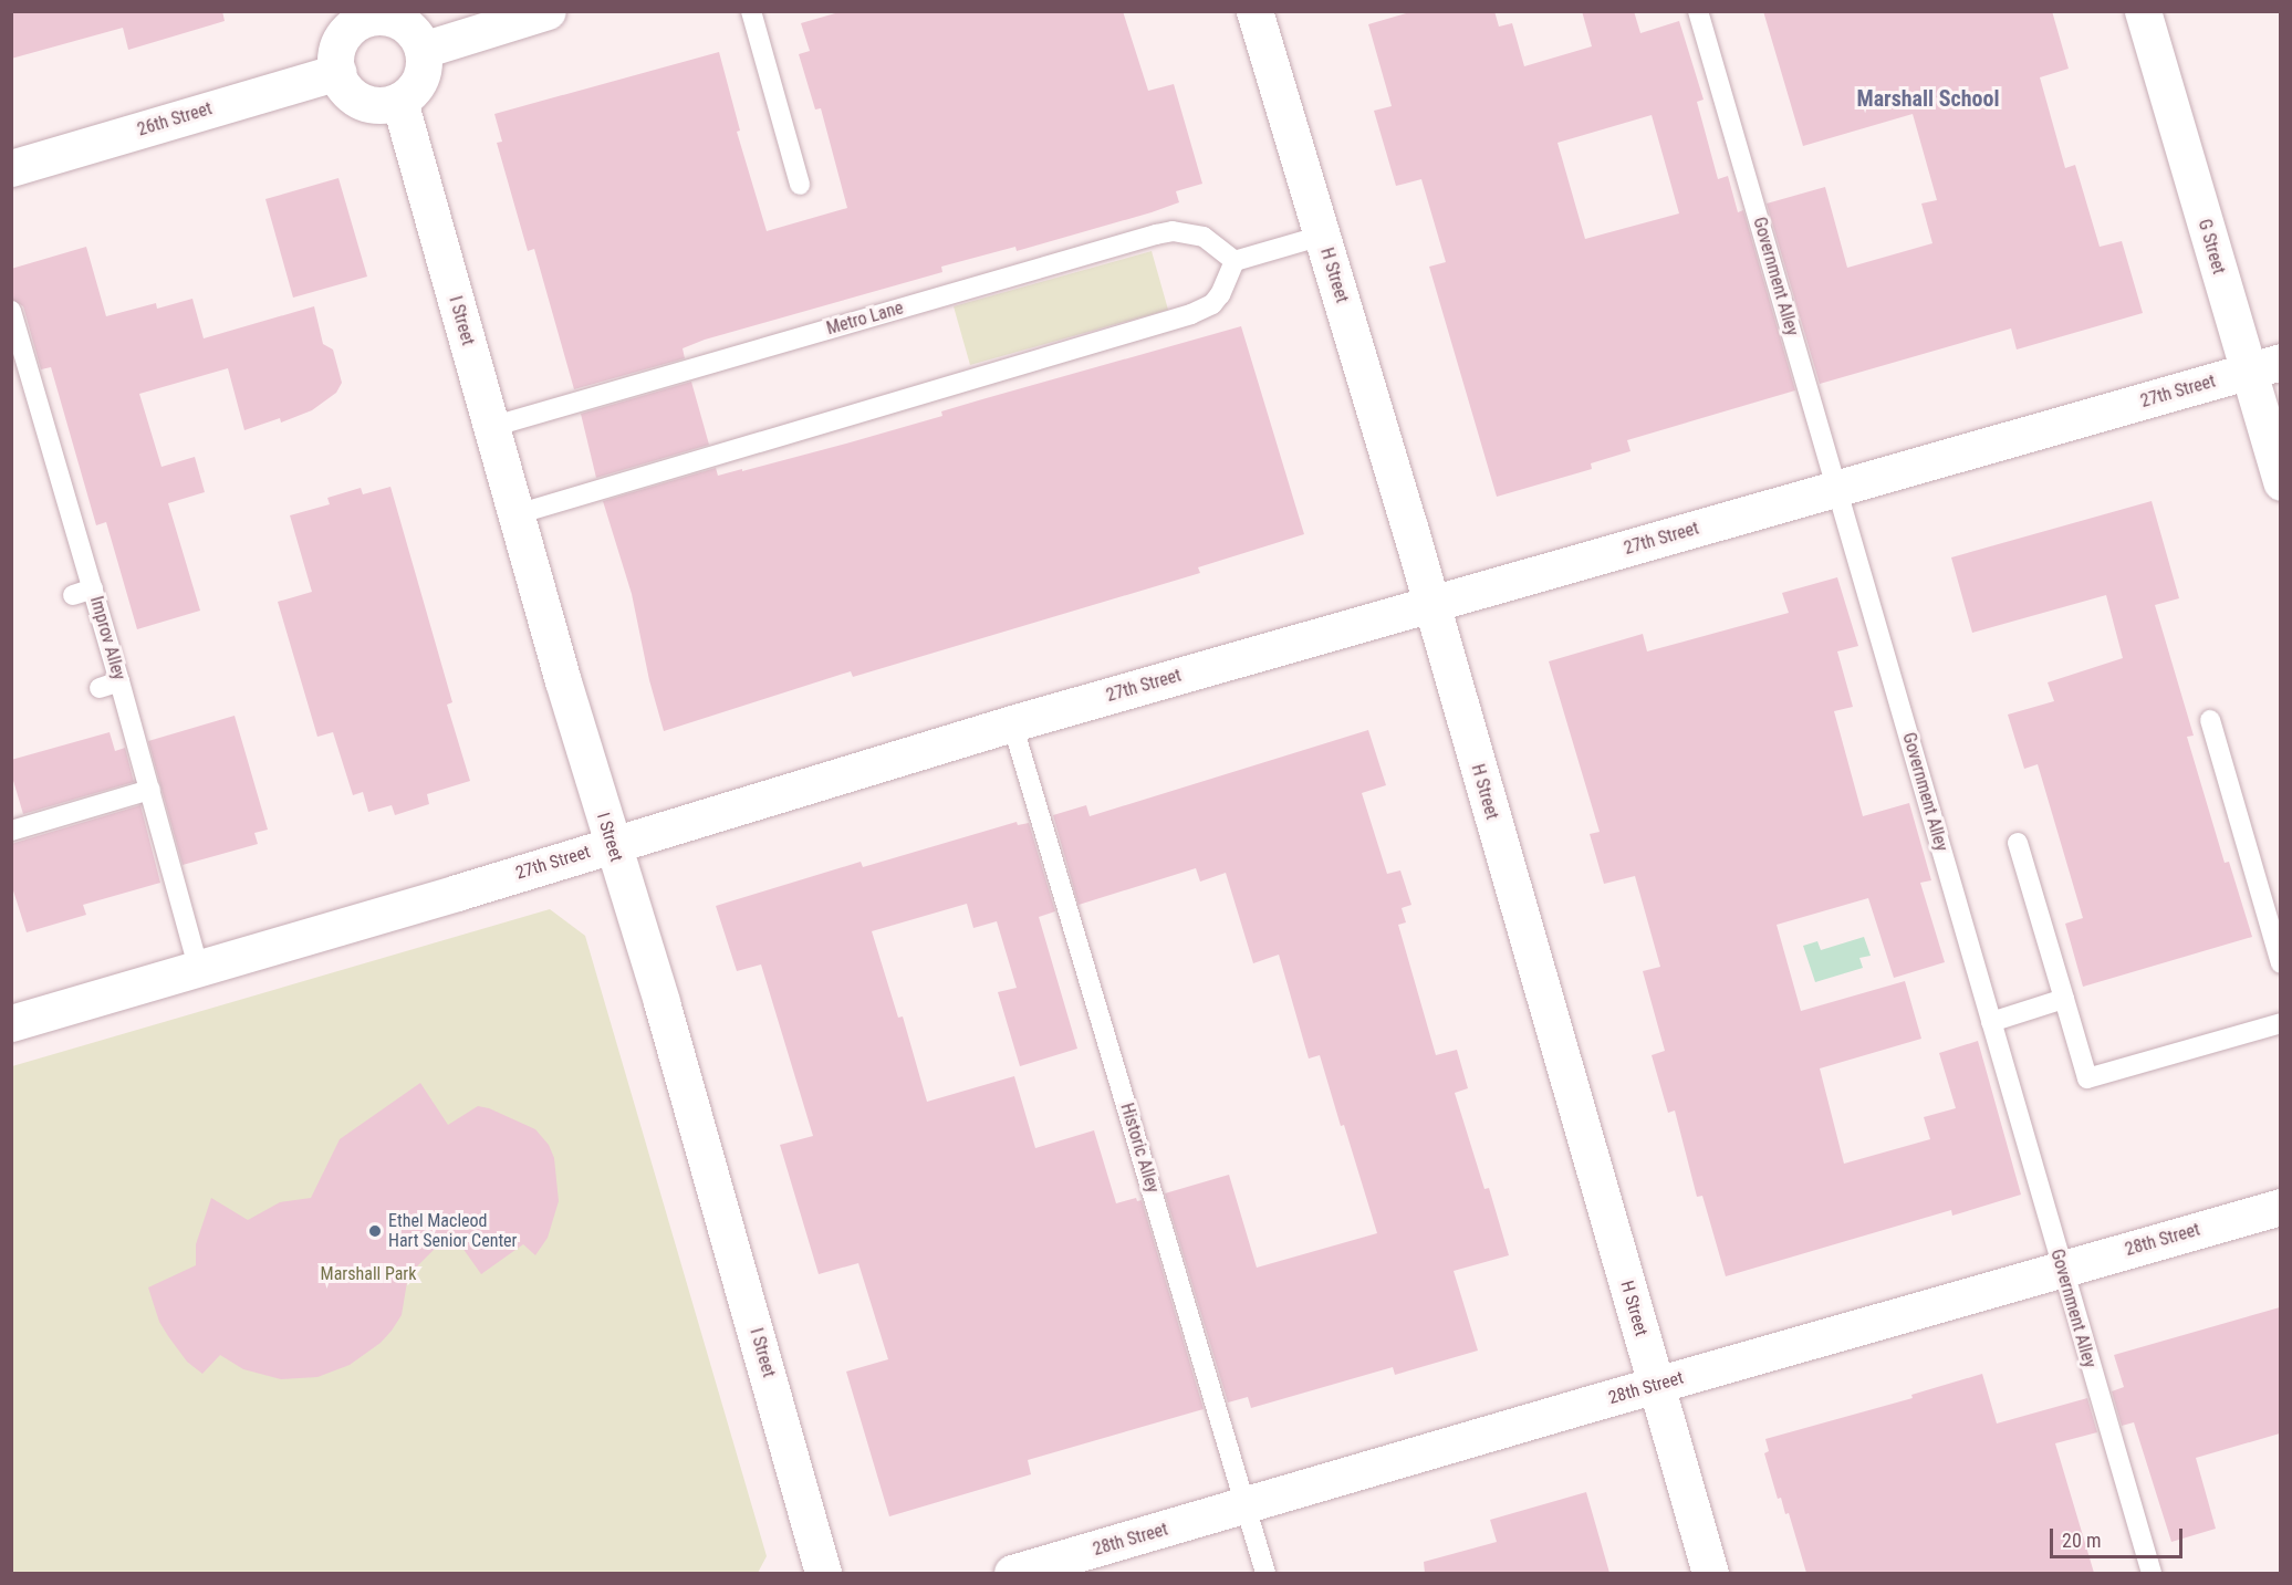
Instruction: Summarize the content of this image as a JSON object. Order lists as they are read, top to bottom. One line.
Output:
{"streets":{"street":["26th Street","G Street","H Street","I Street","27th Street","28th Street"],"lane":["Government Alley","Metro Lane","Improv Alley","Historic Alley"]},"crossings":[["26th Street","I Street"],["G Street","27th Street"],["H Street","27th Street"],["H Street","28th Street"],["Government Alley","27th Street"],["Government Alley","28th Street"],["Metro Lane","I Street"],["I Street","27th Street"],["27th Street","Improv Alley"],["27th Street","Historic Alley"],["Historic Alley","28th Street"]],"districts":["Marshall School"],"parks":["Marshall Park"],"places":["Ethel Macleod Hart Senior Center"],"scale_bar":"20 m"}
